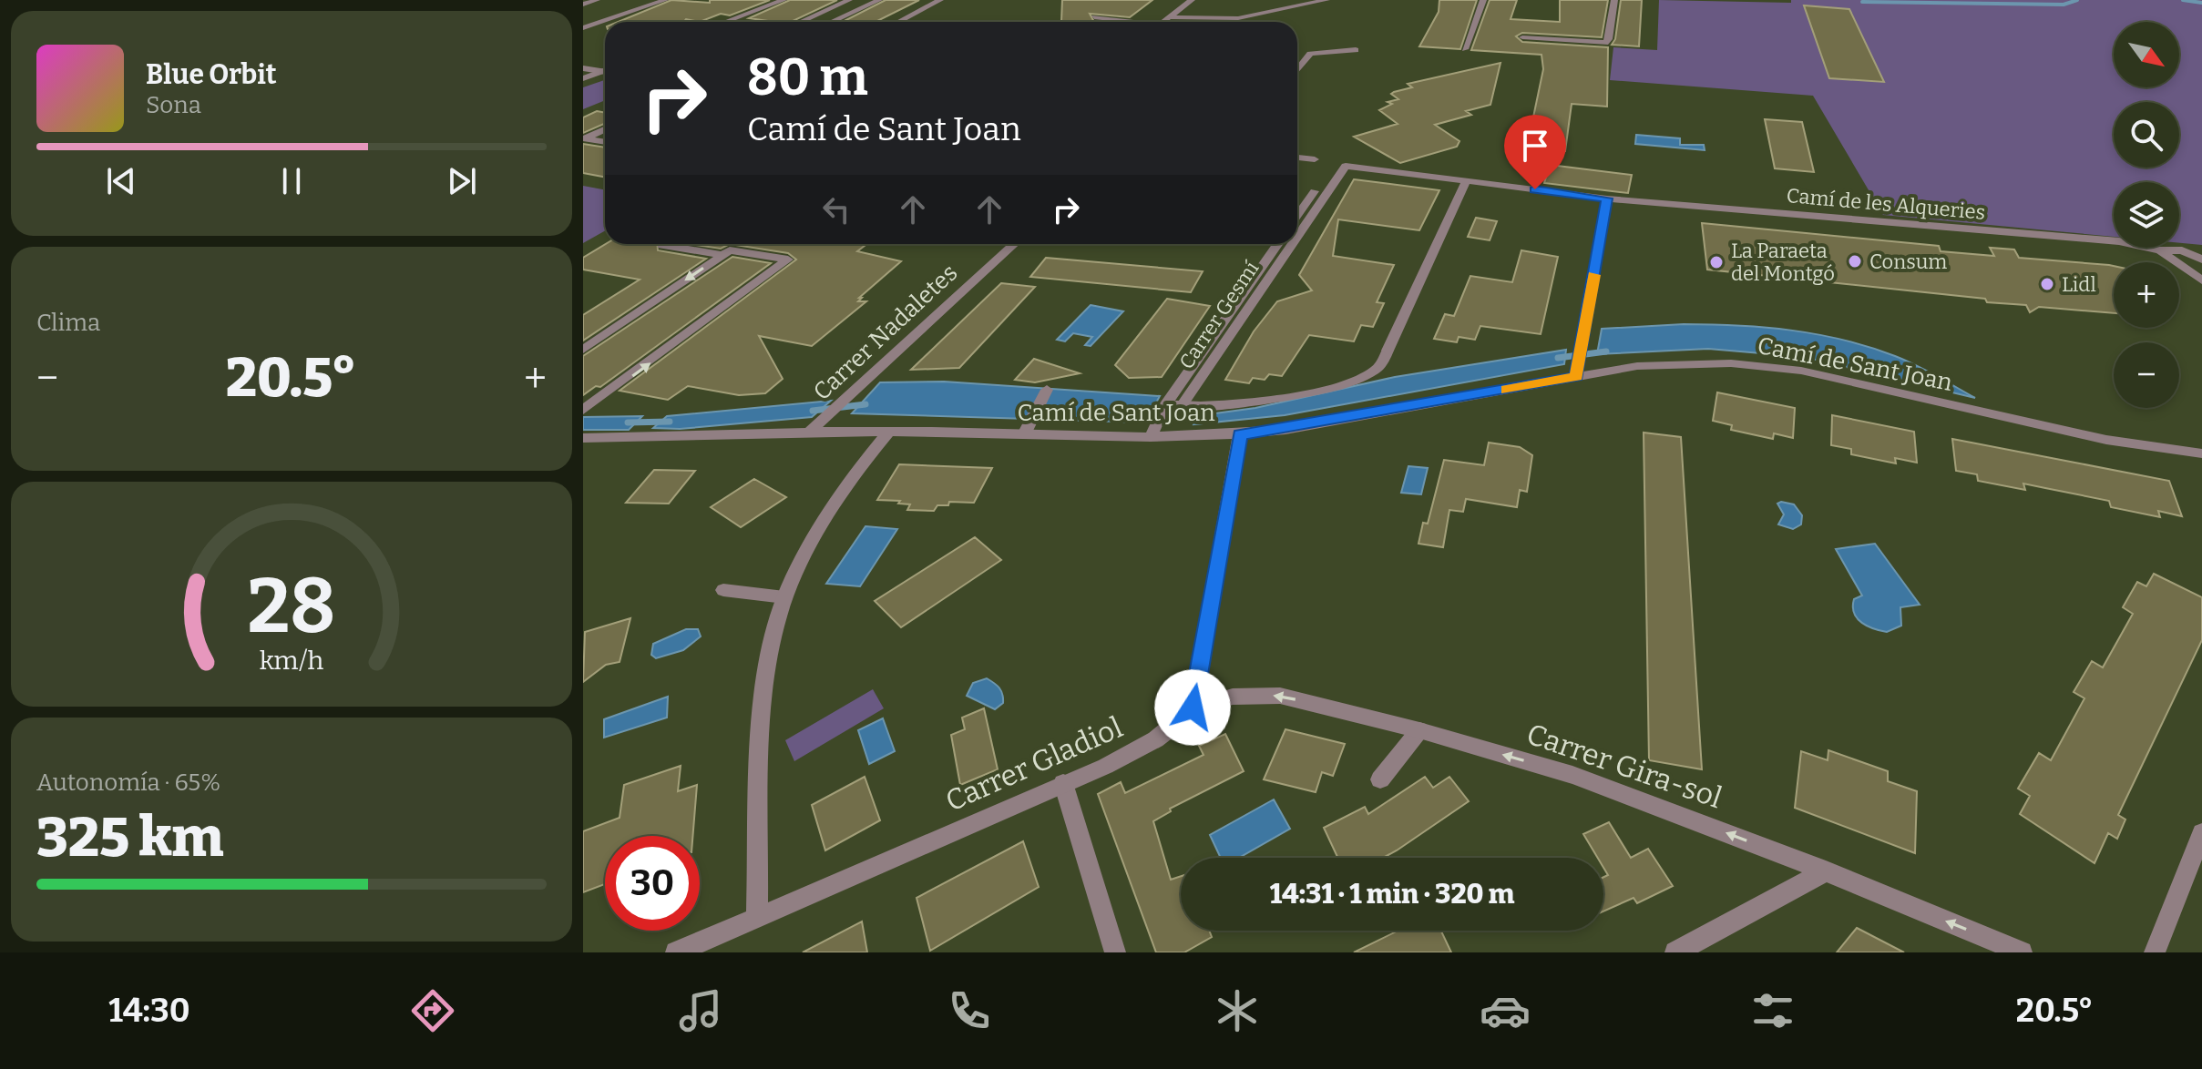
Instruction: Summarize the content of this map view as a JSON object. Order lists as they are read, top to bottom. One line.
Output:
{"streets":{"street":["Camí de les Alqueries","Carrer Gesmí","Carrer Nadaletes","Camí de Sant Joan","Carrer Gladiol","Carrer Gira-sol"]},"crossings":[["Camí de les Alqueries","Carrer Gesmí"],["Carrer Gesmí","Camí de Sant Joan"],["Carrer Nadaletes","Camí de Sant Joan"],["Carrer Gladiol","Carrer Gira-sol"]],"one_way":["Carrer Gira-sol"],"places":["Consum","La Paraeta del Montgó","Lidl"],"north":"bottom right","page":{"map_buttons":["+","−"],"turn":["80 m","Camí de Sant Joan"],"song":["Blue Orbit","Sona"],"tile":["Clima",["Autonomía · 65%","325 km"]],"heat":["−","20.5°","+"],"limit":"30","trip":"14:31 · 1 min · 320 m","tabs":["14:30","20.5°"],"gauge":["28","km/h"]}}
